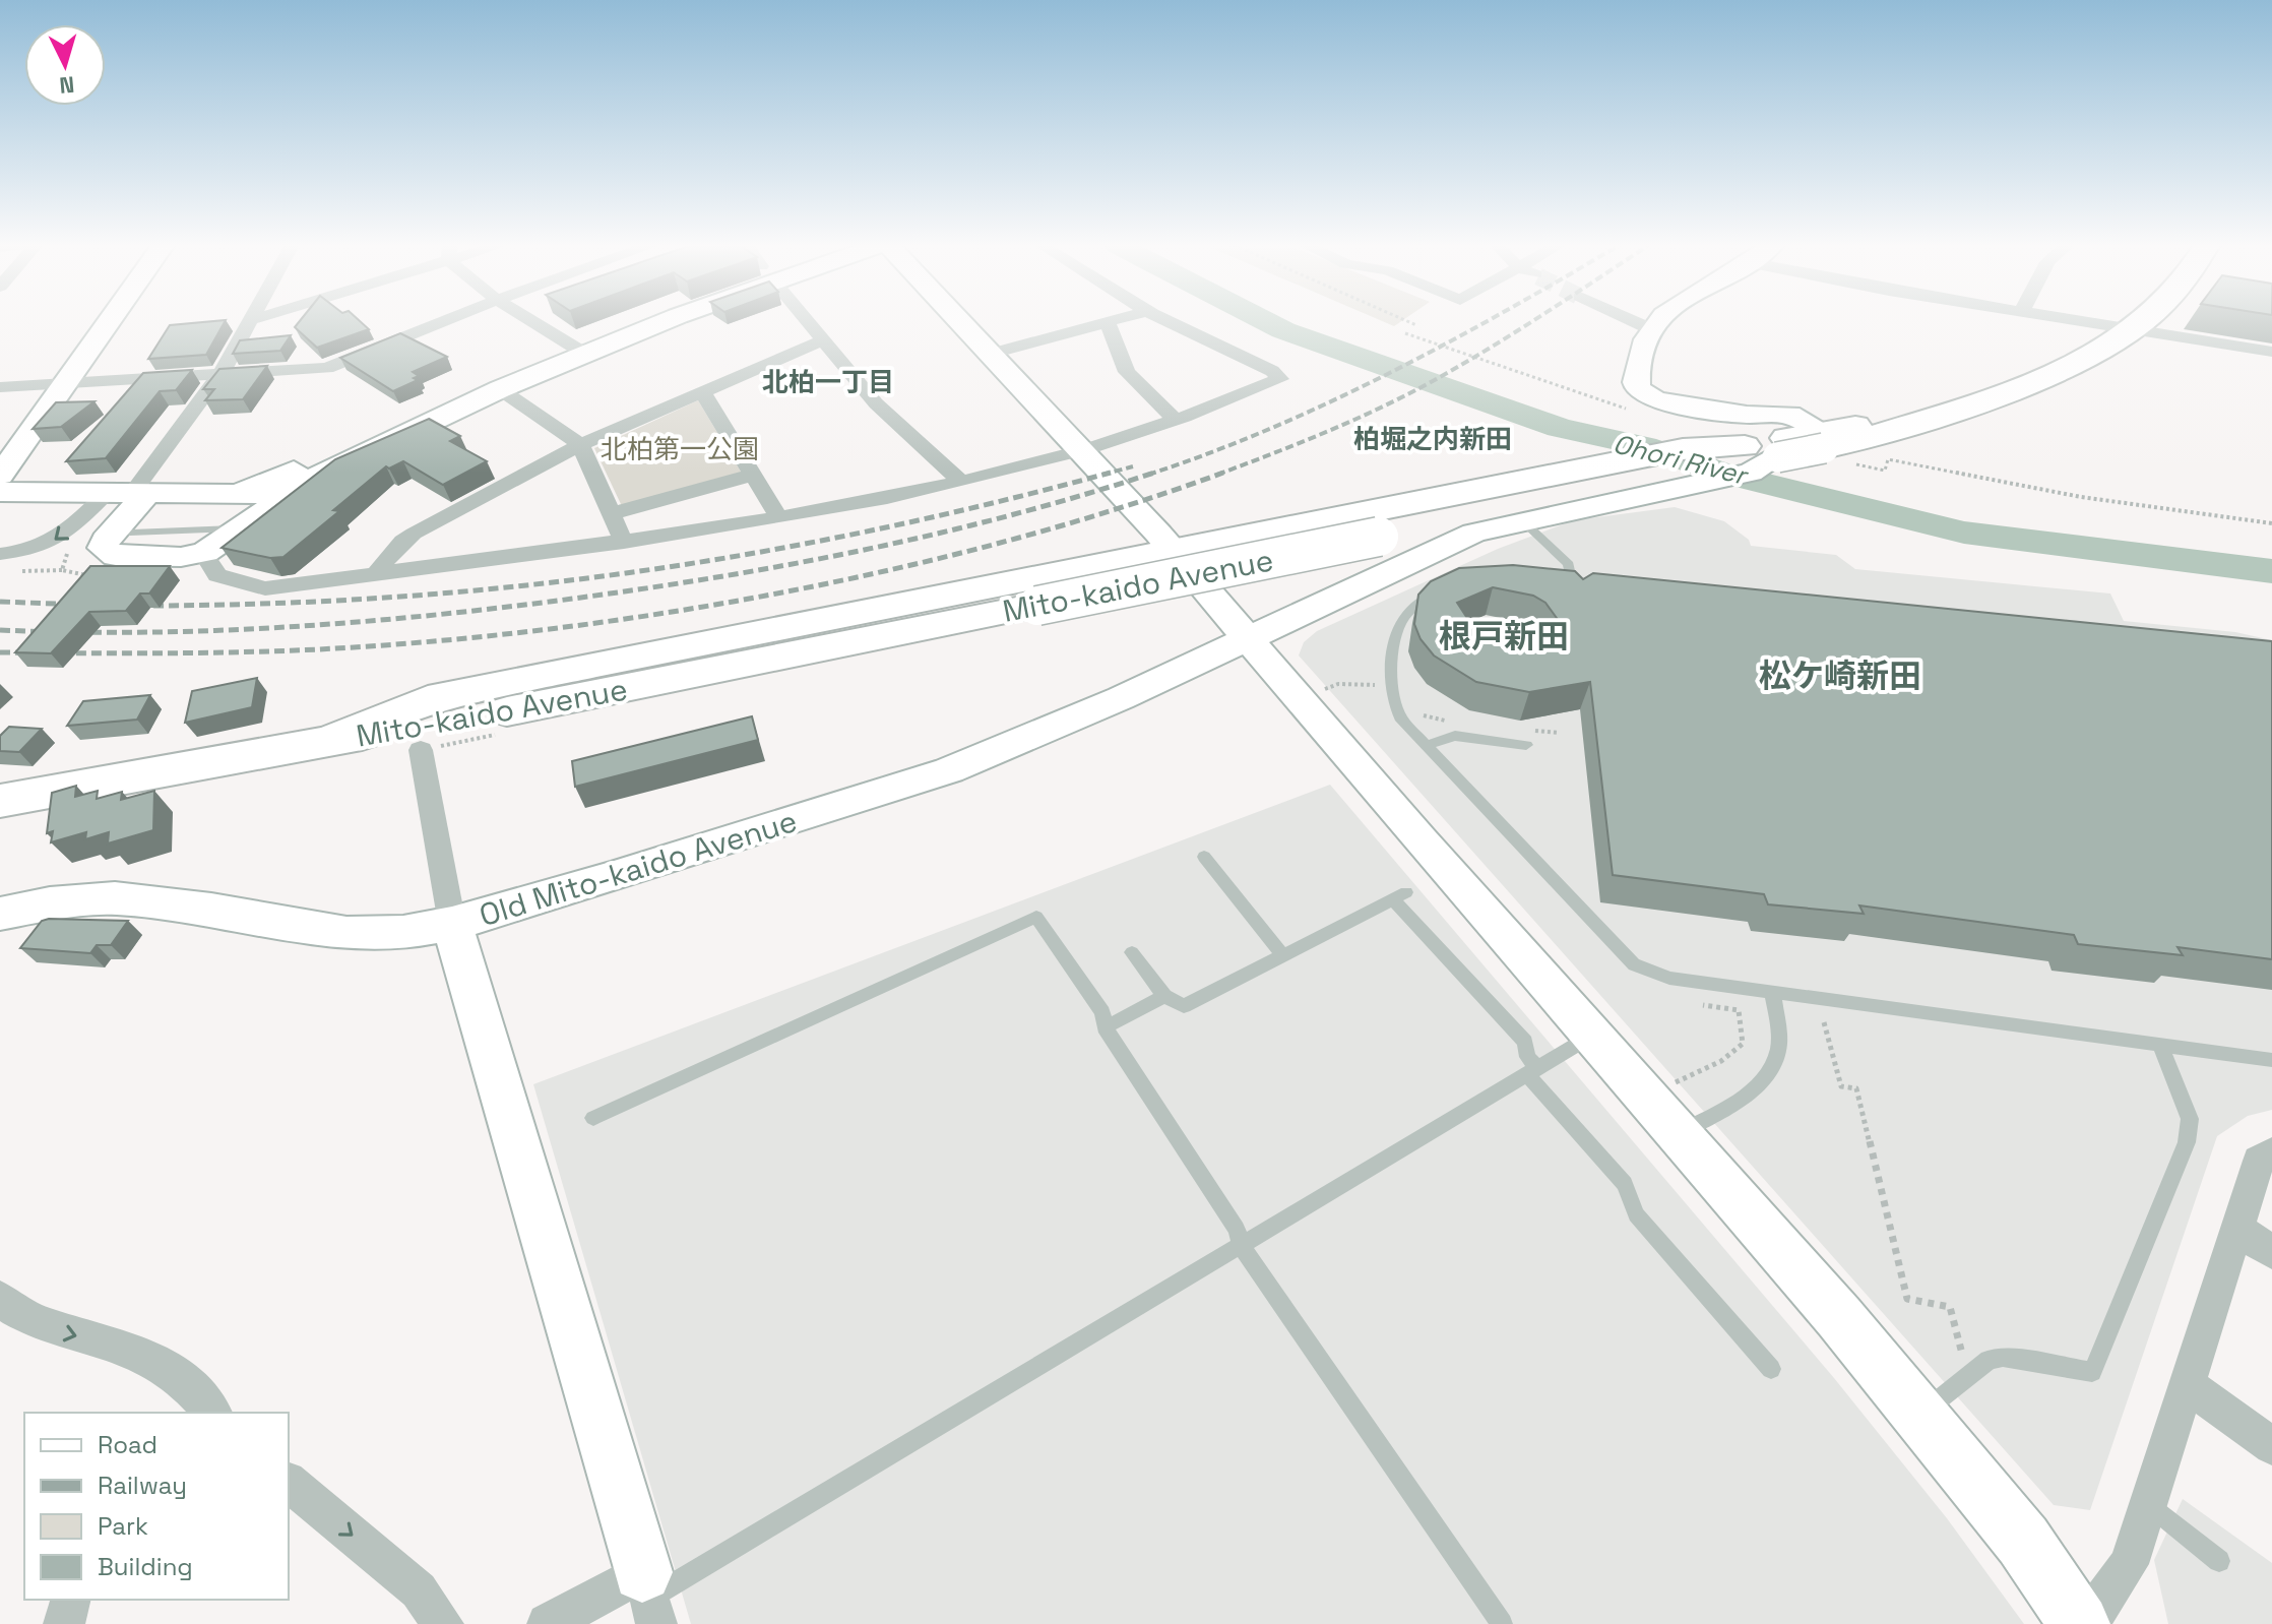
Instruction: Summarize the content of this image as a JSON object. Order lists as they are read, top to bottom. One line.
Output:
{"streets":{"highway":["Mito-kaido Avenue"],"street":["Old Mito-kaido Avenue"]},"crossings":[["Mito-kaido Avenue","Old Mito-kaido Avenue"]],"districts":["北柏一丁目","柏堀之内新田","根戸新田","松ケ崎新田"],"water":["Ohori River"],"parks":["北柏第一公園"],"legend":["Road","Railway","Park","Building"],"north":"bottom"}
